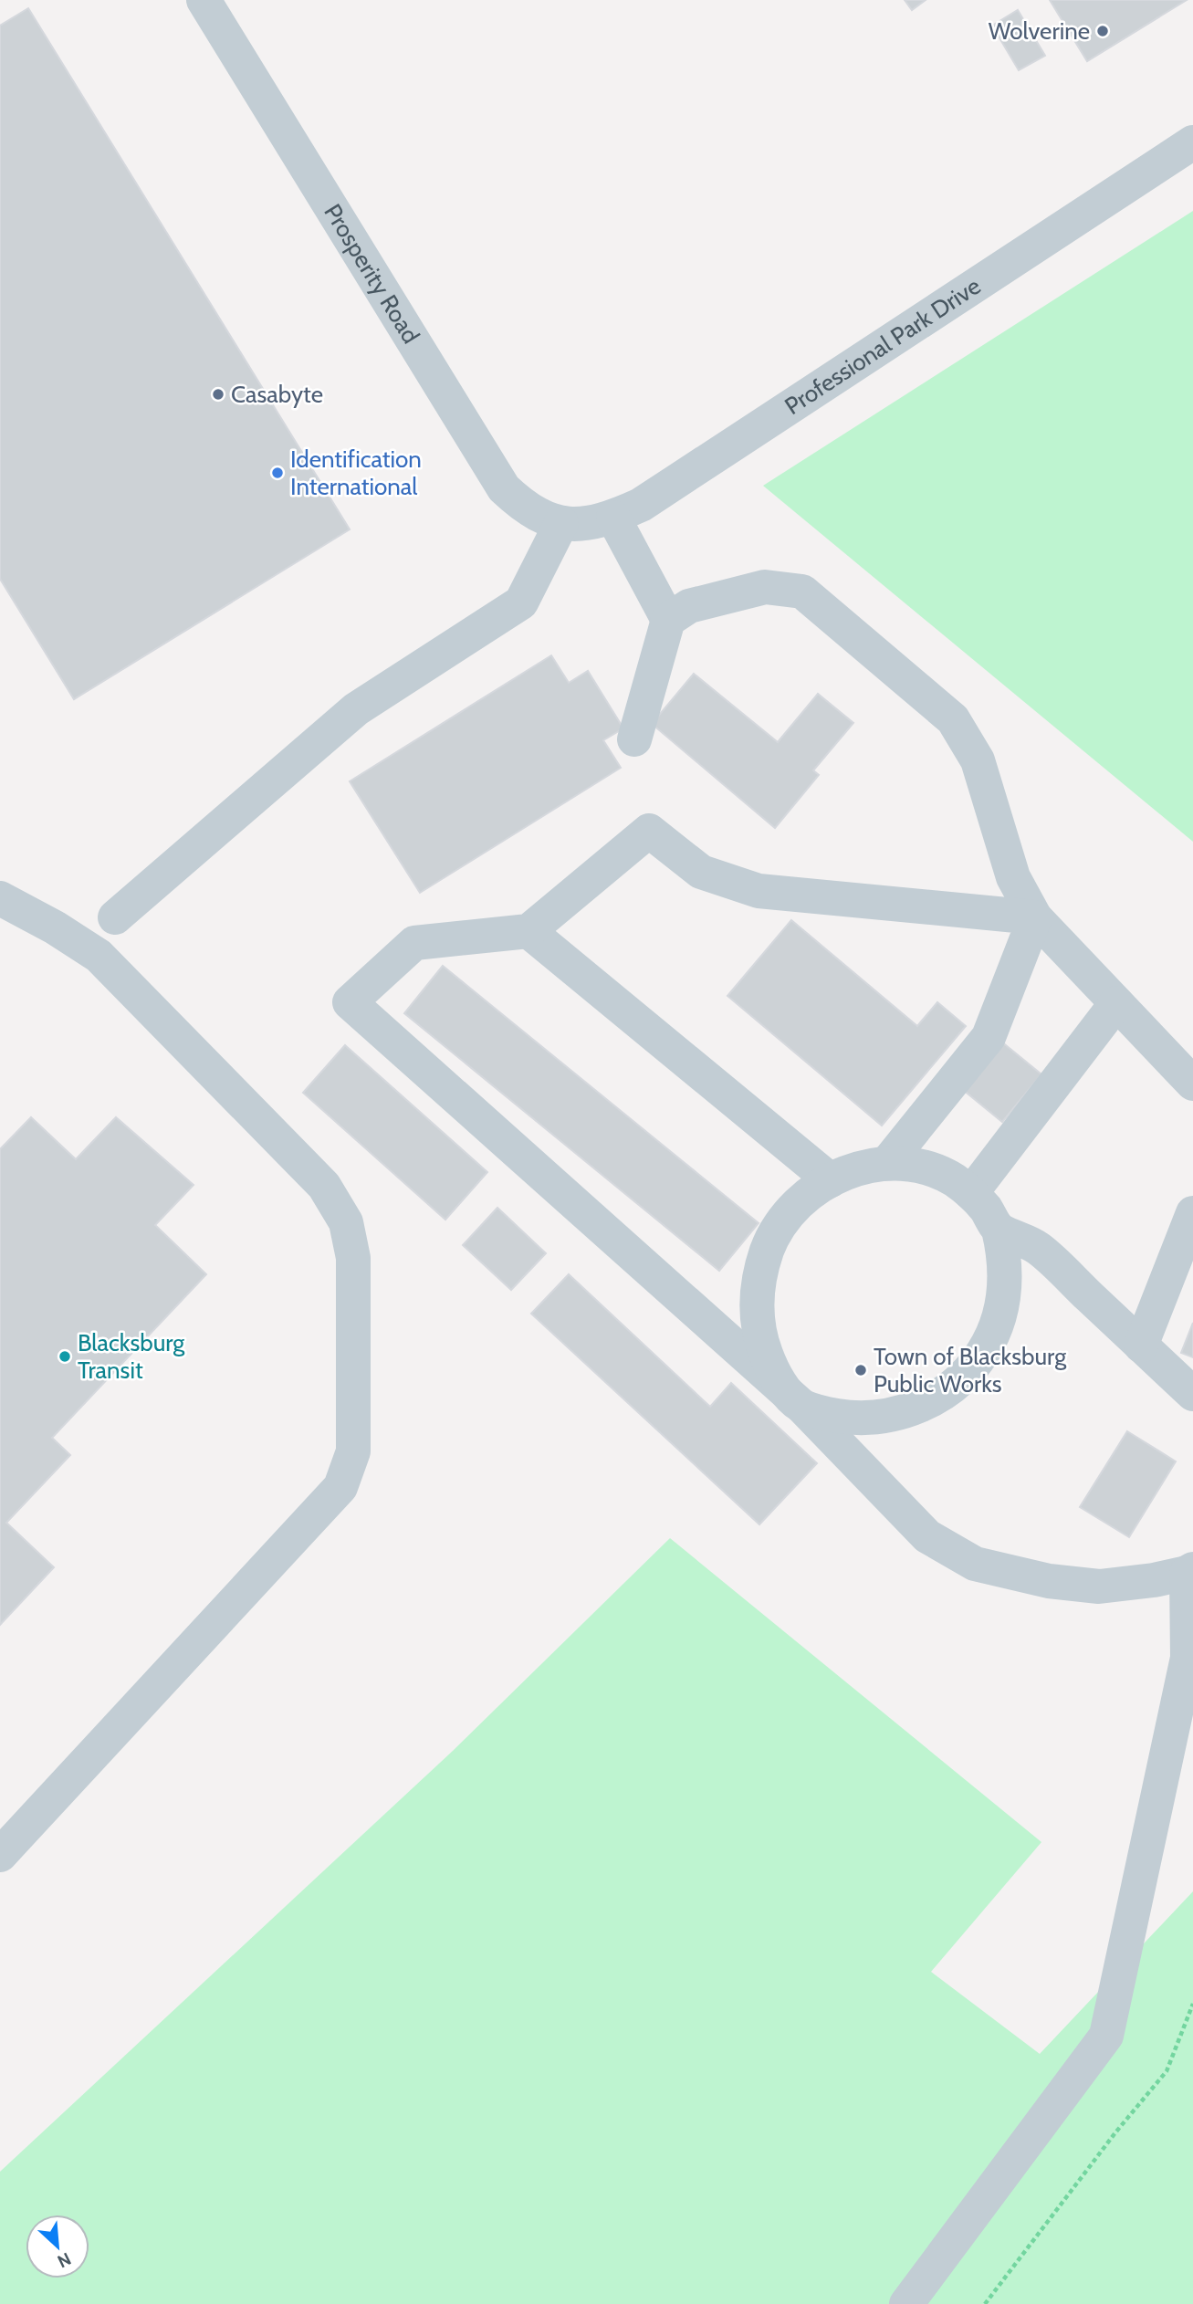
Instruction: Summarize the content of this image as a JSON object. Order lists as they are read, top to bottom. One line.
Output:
{"streets":{"street":["Prosperity Road","Professional Park Drive"]},"crossings":[["Prosperity Road","Professional Park Drive"]],"places":["Wolverine","Casabyte","Identification International","Blacksburg Transit","Town of Blacksburg Public Works"],"north":"bottom right"}
